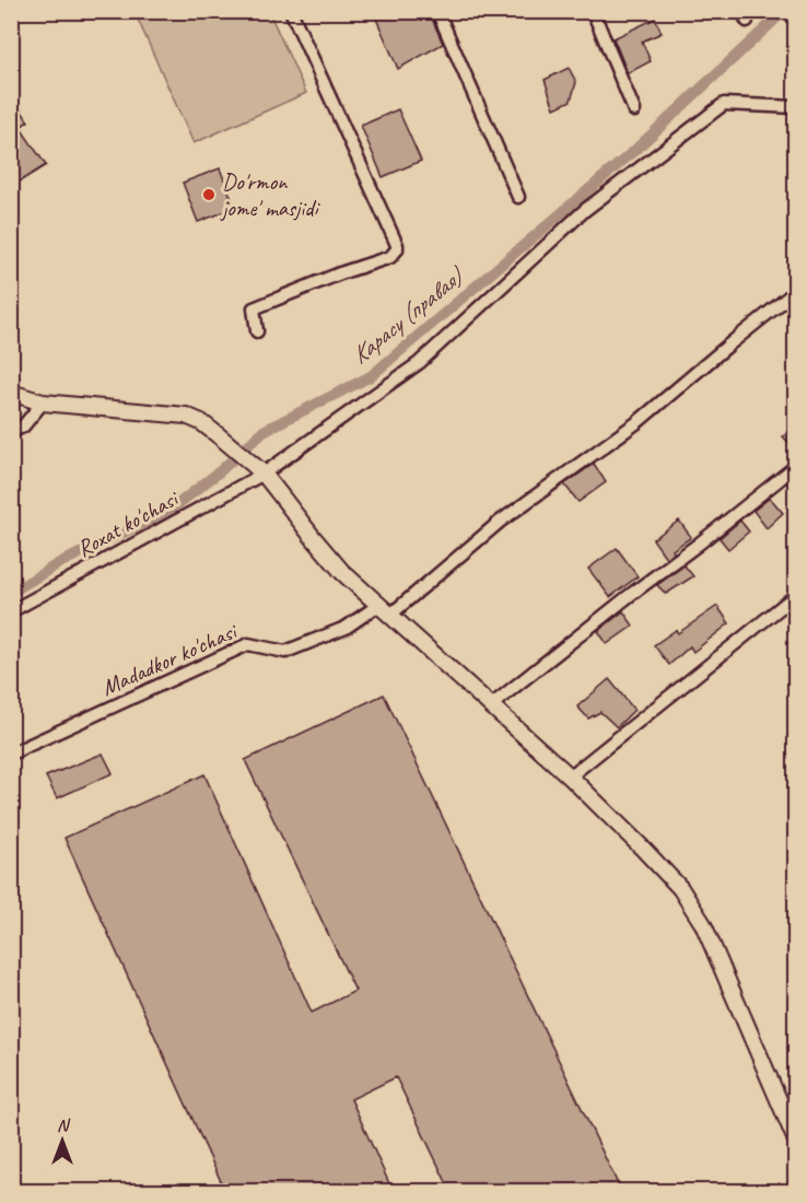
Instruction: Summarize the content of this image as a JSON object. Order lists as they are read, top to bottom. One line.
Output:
{"streets":{"street":["Roxat ko'chasi","Madadkor ko'chasi"]},"water":["Карасу (правая)"],"places":["Do'rmon jome' masjidi"],"north":"top"}
